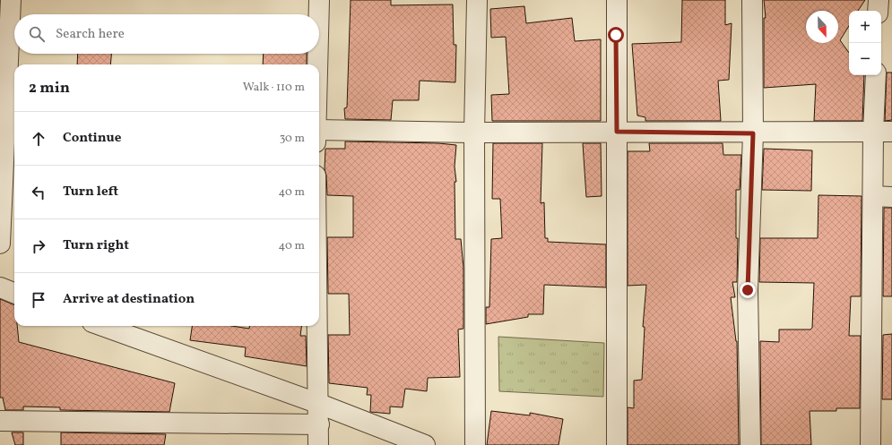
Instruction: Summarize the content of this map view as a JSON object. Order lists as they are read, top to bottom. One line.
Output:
{"north":"bottom","page":{"map_buttons":["+","−"],"search":"Search here","heading":["2 min","Walk · 110 m"],"list":[["Continue","30 m"],["Turn left","40 m"],["Turn right","40 m"],"Arrive at destination"]}}
